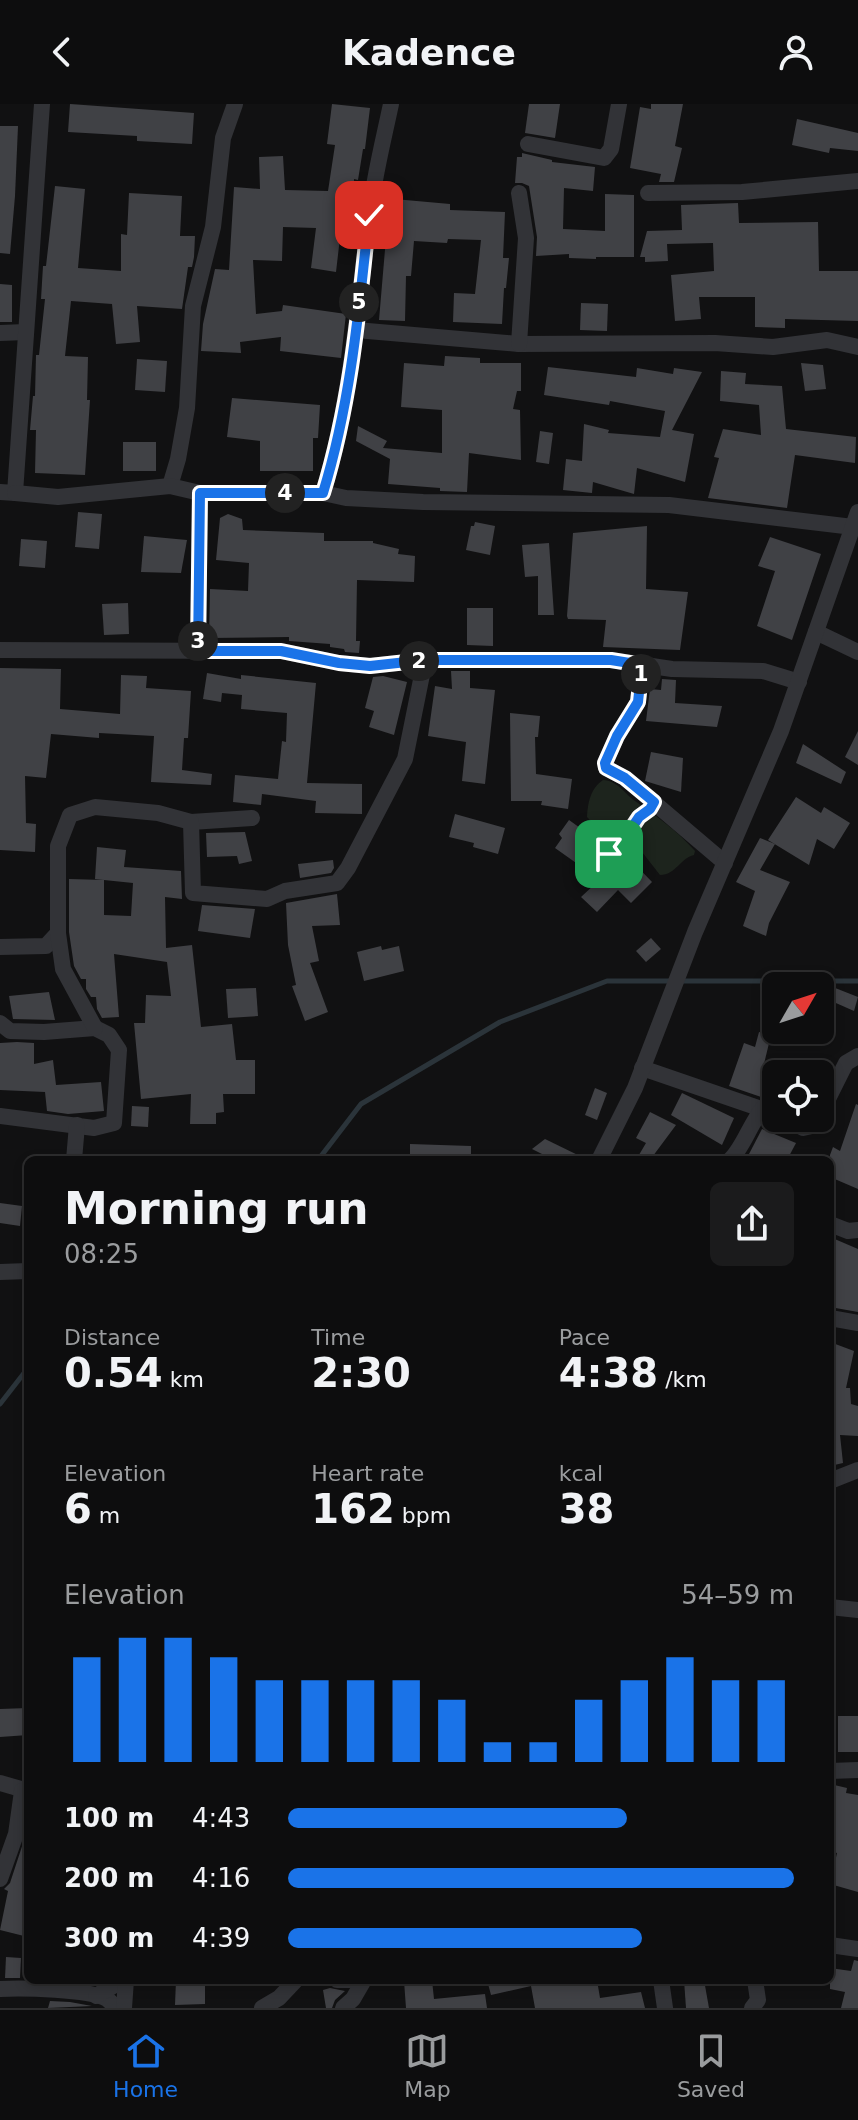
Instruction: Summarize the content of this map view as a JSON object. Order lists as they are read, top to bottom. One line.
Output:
{"north":"top right","page":{"header":"Kadence","pins":["5","4","3","2","1"],"heading":["Morning run","08:25"],"stats":[["Distance","0.54 km"],["Time","2:30"],["Pace","4:38 /km"],["Elevation","6 m"],["Heart rate","162 bpm"],["kcal","38"]],"chart":["Elevation","54–59 m"],"list":[{"name":"100 m","note":"4:43"},{"name":"200 m","note":"4:16"},{"name":"300 m","note":"4:39"}],"tabs":["Home","Map","Saved"]}}
